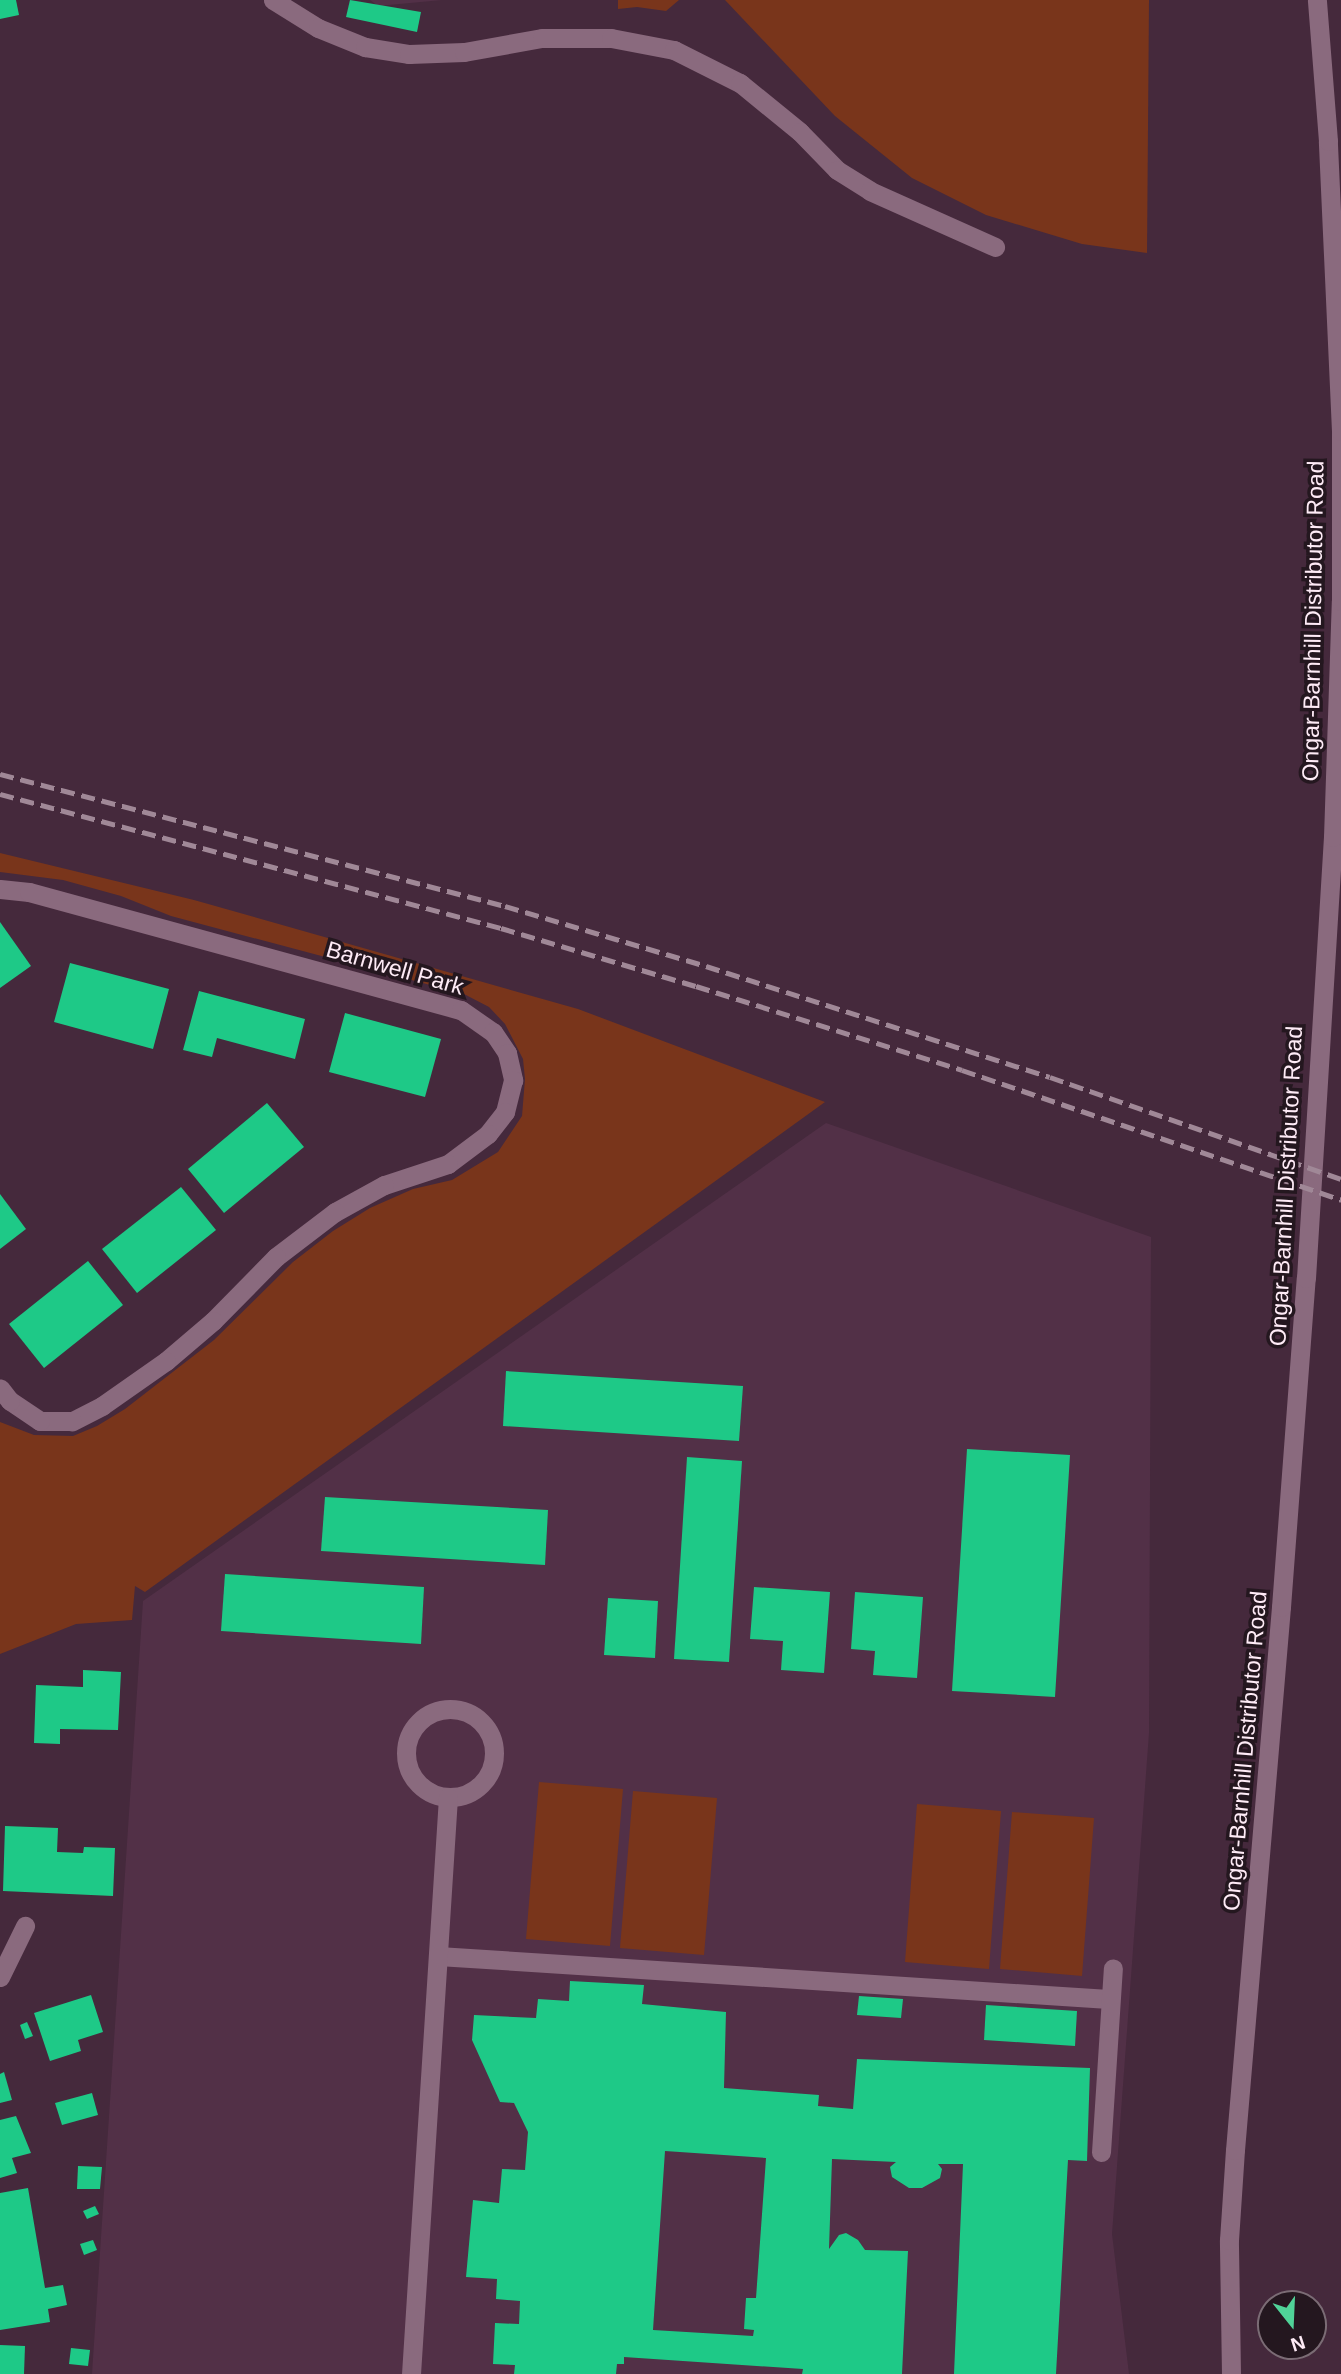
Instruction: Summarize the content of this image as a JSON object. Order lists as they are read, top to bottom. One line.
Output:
{"streets":{"street":["Ongar-Barnhill Distributor Road","Barnwell Park"]},"north":"bottom"}
